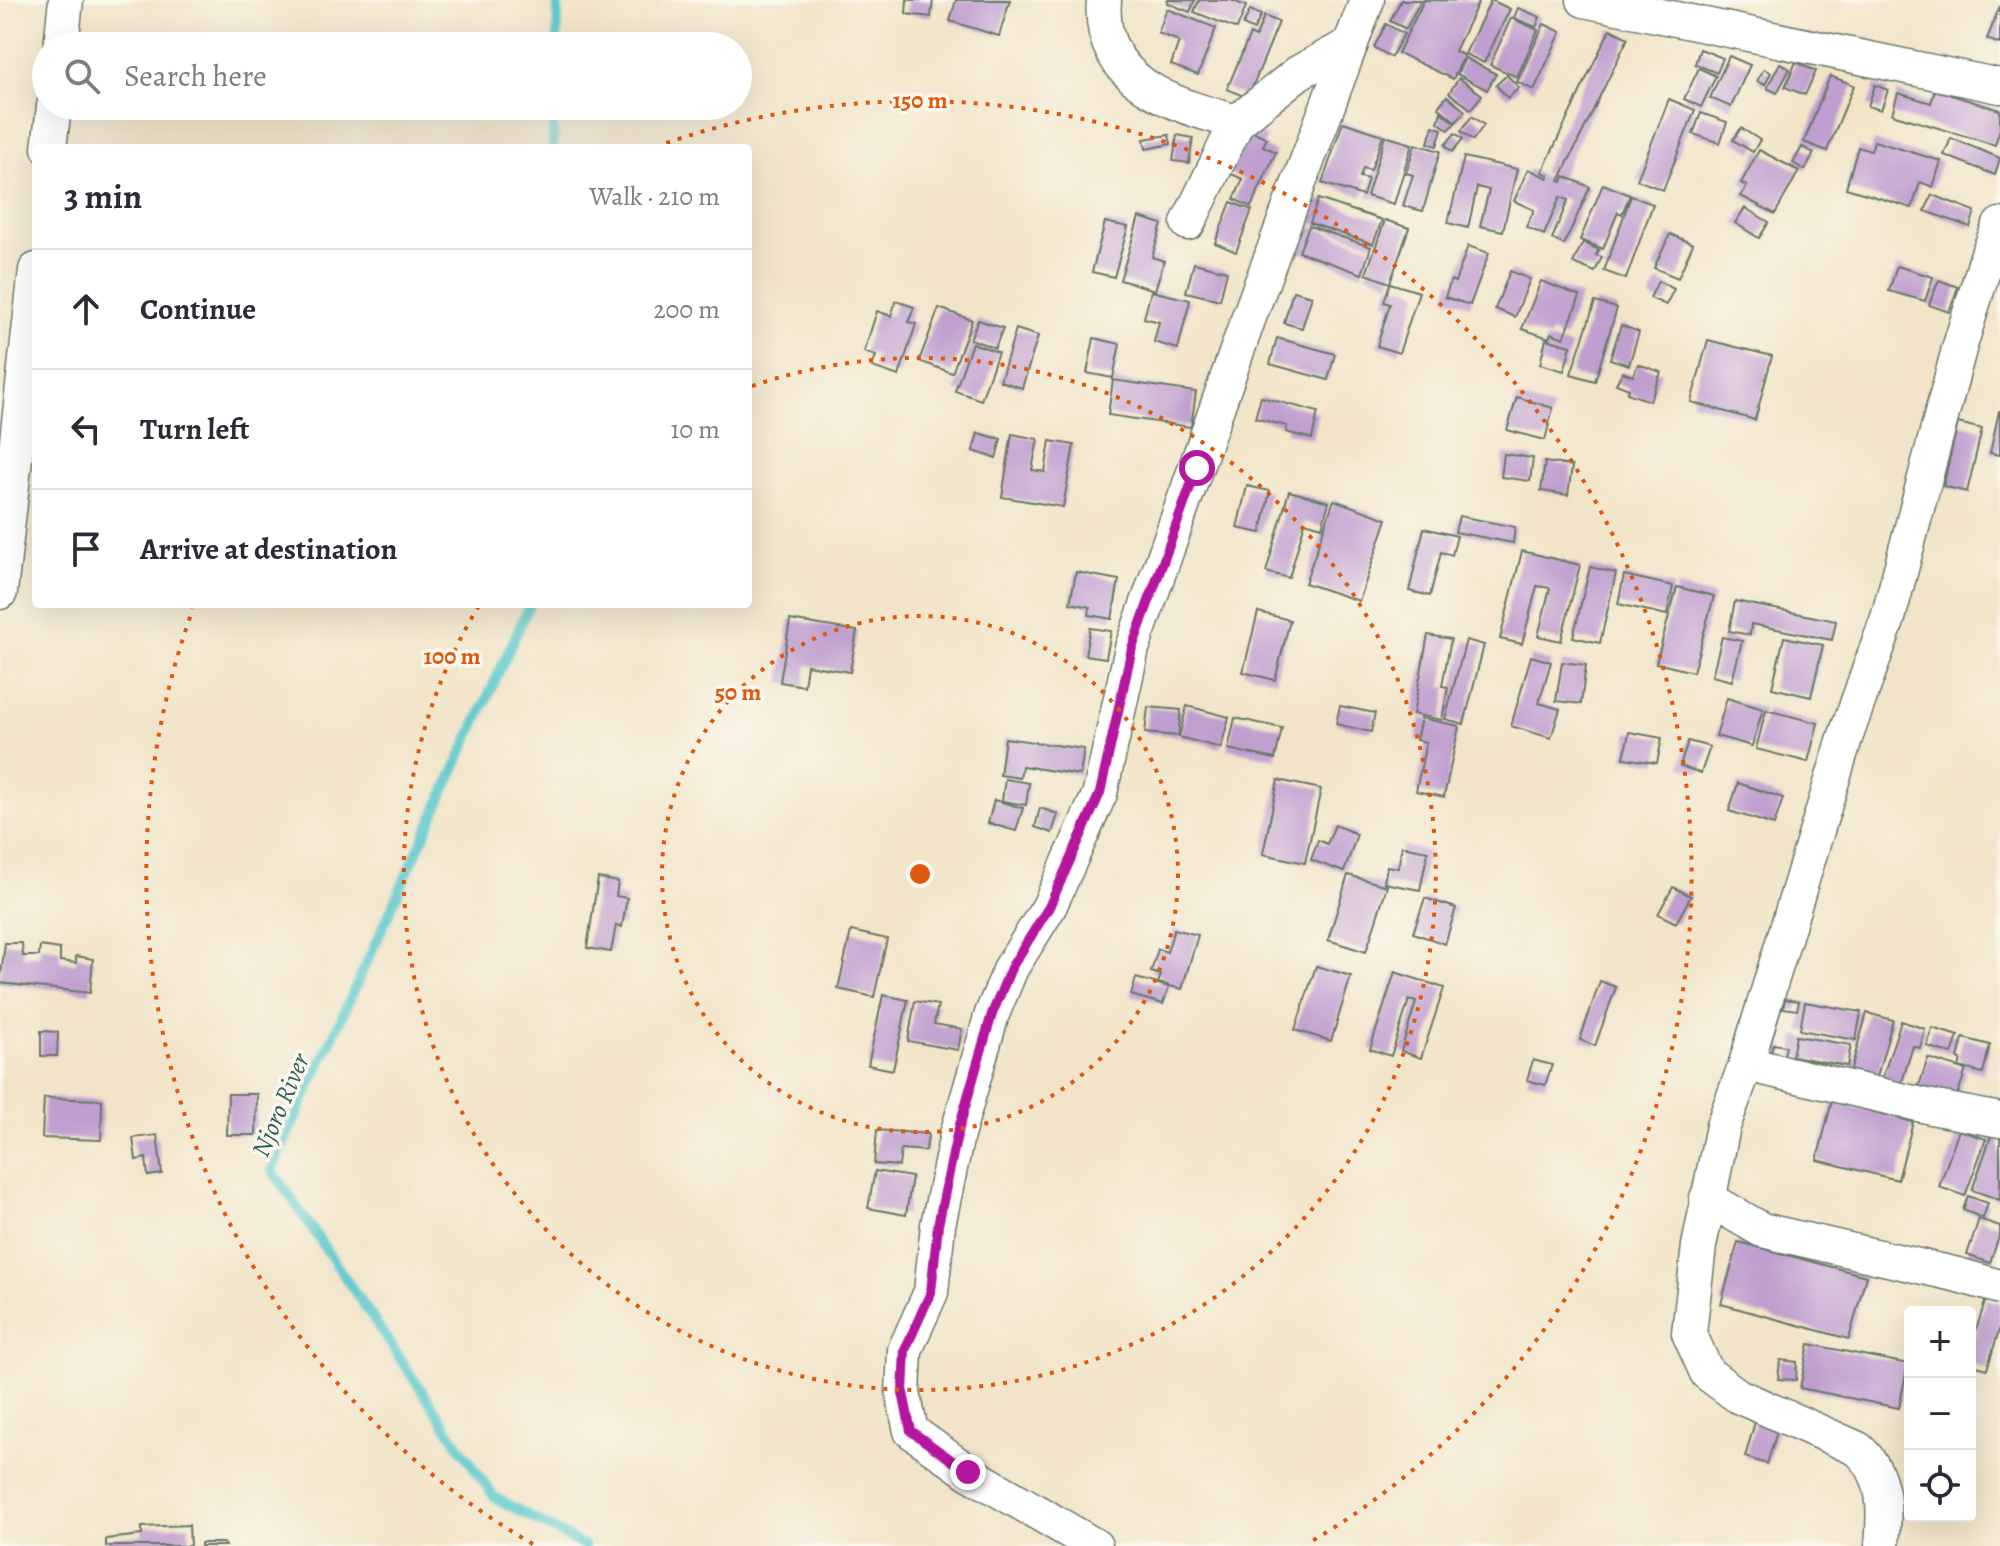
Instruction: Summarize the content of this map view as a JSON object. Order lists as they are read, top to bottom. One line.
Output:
{"water":["Njoro River"],"page":{"search":"Search here","heading":["3 min","Walk · 210 m"],"list":[["Continue","200 m"],["Turn left","10 m"],"Arrive at destination"],"map_buttons":["+","−"]},"rings":["150 m","100 m","50 m"]}
